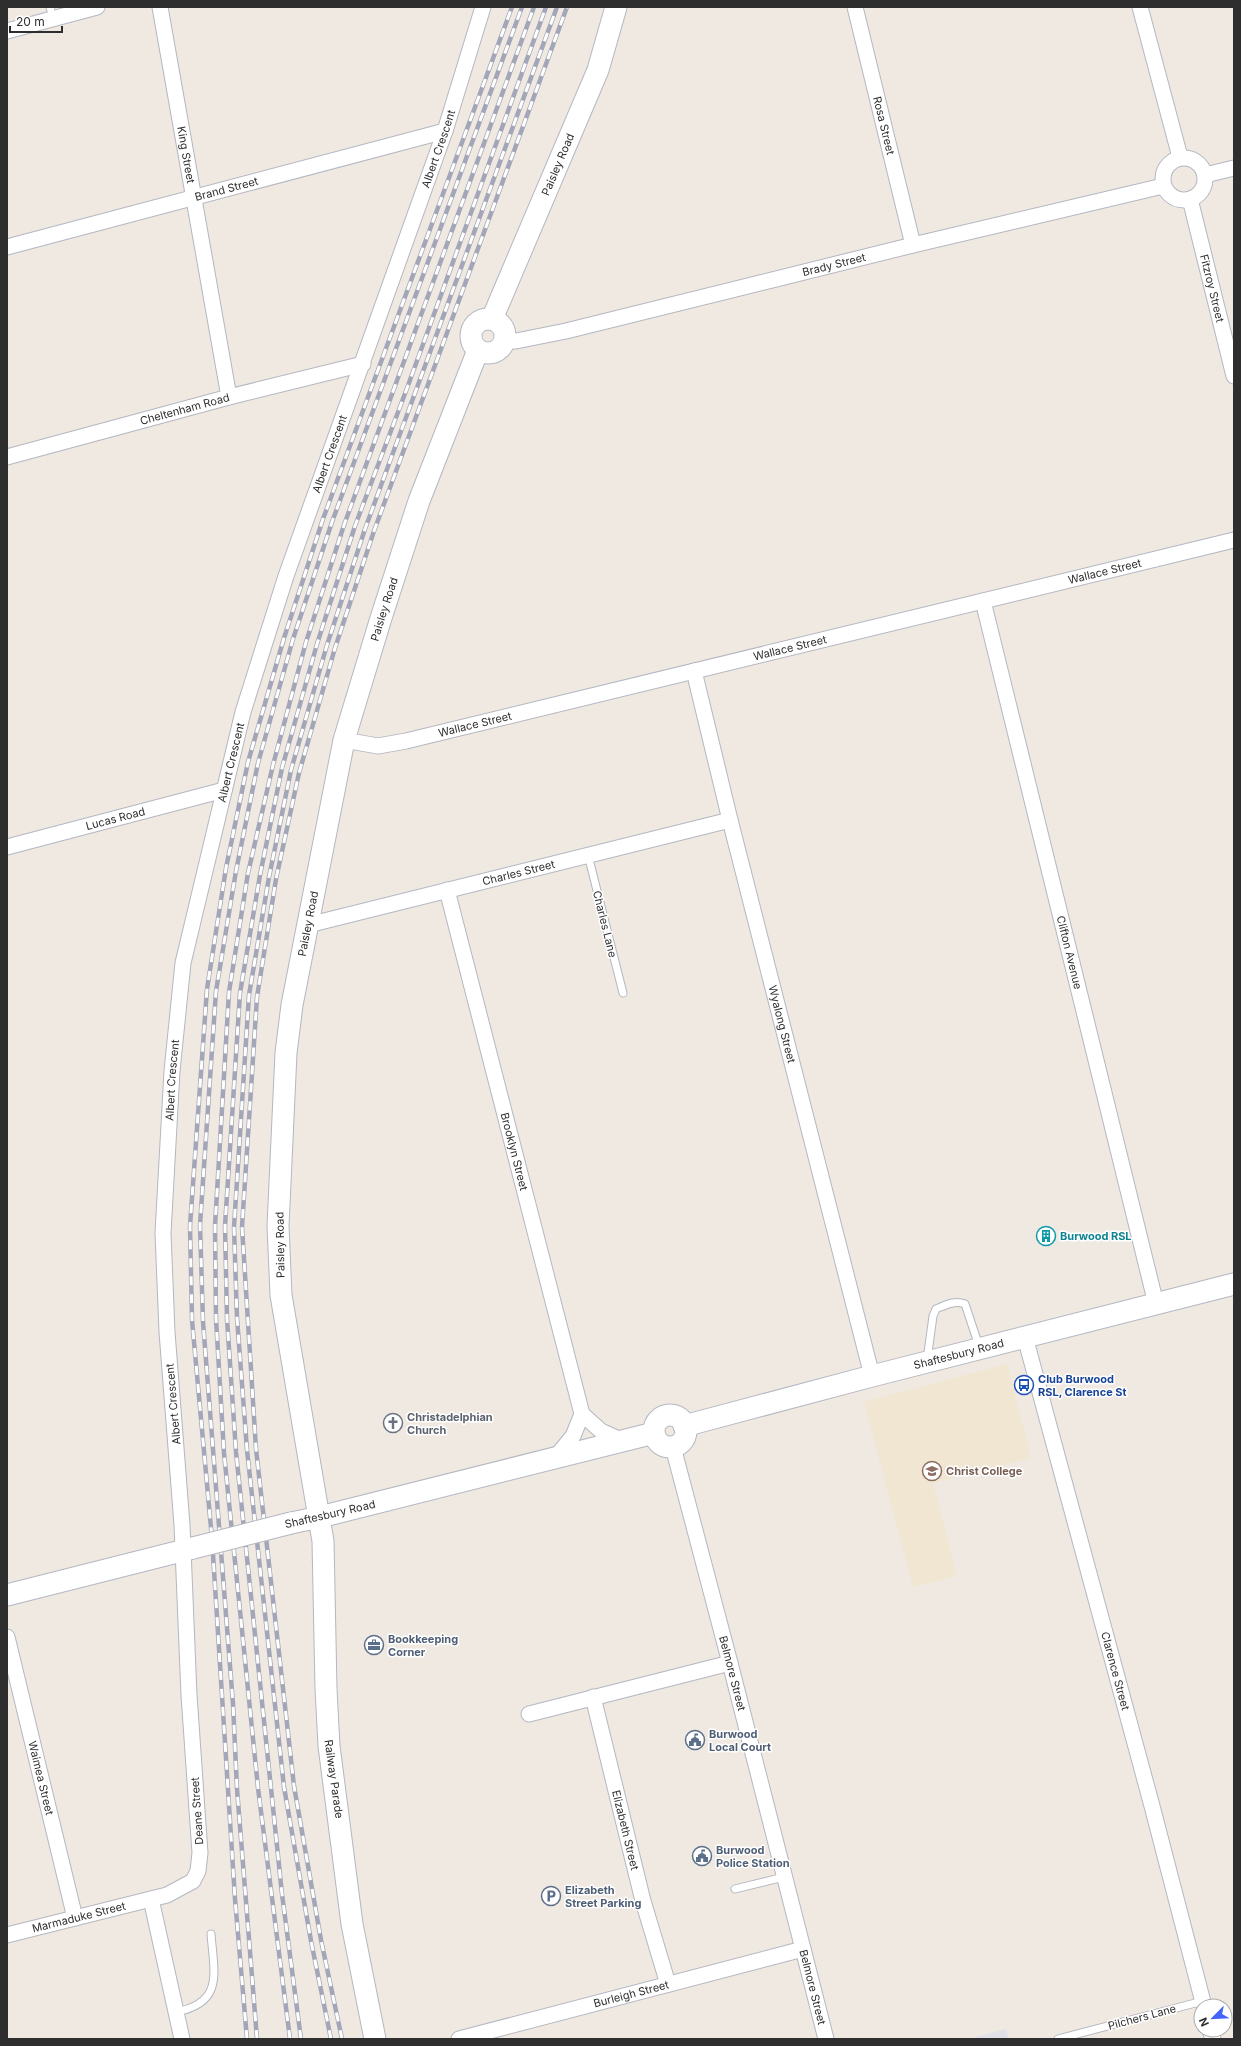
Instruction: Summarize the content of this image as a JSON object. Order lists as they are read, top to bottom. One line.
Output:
{"streets":{"main road":["Paisley Road","Shaftesbury Road","Railway Parade"],"street":["Rosa Street","Albert Crescent","King Street","Brand Street","Brady Street","Fitzroy Street","Cheltenham Road","Wallace Street","Lucas Road","Charles Street","Clifton Avenue","Wyalong Street","Brooklyn Street","Clarence Street","Belmore Street","Waimea Street","Deane Street","Elizabeth Street","Marmaduke Street","Burleigh Street"],"lane":["Charles Lane","Pilchers Lane"]},"crossings":[["Rosa Street","Brady Street"],["Albert Crescent","Brand Street"],["Albert Crescent","Cheltenham Road"],["Albert Crescent","Lucas Road"],["Albert Crescent","Shaftesbury Road"],["Albert Crescent","Deane Street"],["King Street","Brand Street"],["King Street","Cheltenham Road"],["Paisley Road","Brady Street"],["Paisley Road","Wallace Street"],["Paisley Road","Charles Street"],["Paisley Road","Shaftesbury Road"],["Paisley Road","Railway Parade"],["Brady Street","Fitzroy Street"],["Wallace Street","Clifton Avenue"],["Wallace Street","Wyalong Street"],["Charles Street","Charles Lane"],["Charles Street","Wyalong Street"],["Charles Street","Brooklyn Street"],["Clifton Avenue","Shaftesbury Road"],["Wyalong Street","Shaftesbury Road"],["Shaftesbury Road","Clarence Street"],["Shaftesbury Road","Belmore Street"],["Shaftesbury Road","Railway Parade"],["Shaftesbury Road","Deane Street"],["Belmore Street","Burleigh Street"],["Waimea Street","Marmaduke Street"],["Deane Street","Marmaduke Street"],["Elizabeth Street","Burleigh Street"]],"places":{"building":["Burwood RSL"],"bus stop":["Club Burwood RSL, Clarence St"],"church":["Christadelphian Church"],"school or university":["Christ College"],"office":["Bookkeeping Corner"],"public building":["Burwood Local Court","Burwood Police Station"],"parking":["Elizabeth Street Parking"]},"scale_bar":"20 m","north":"bottom left"}
